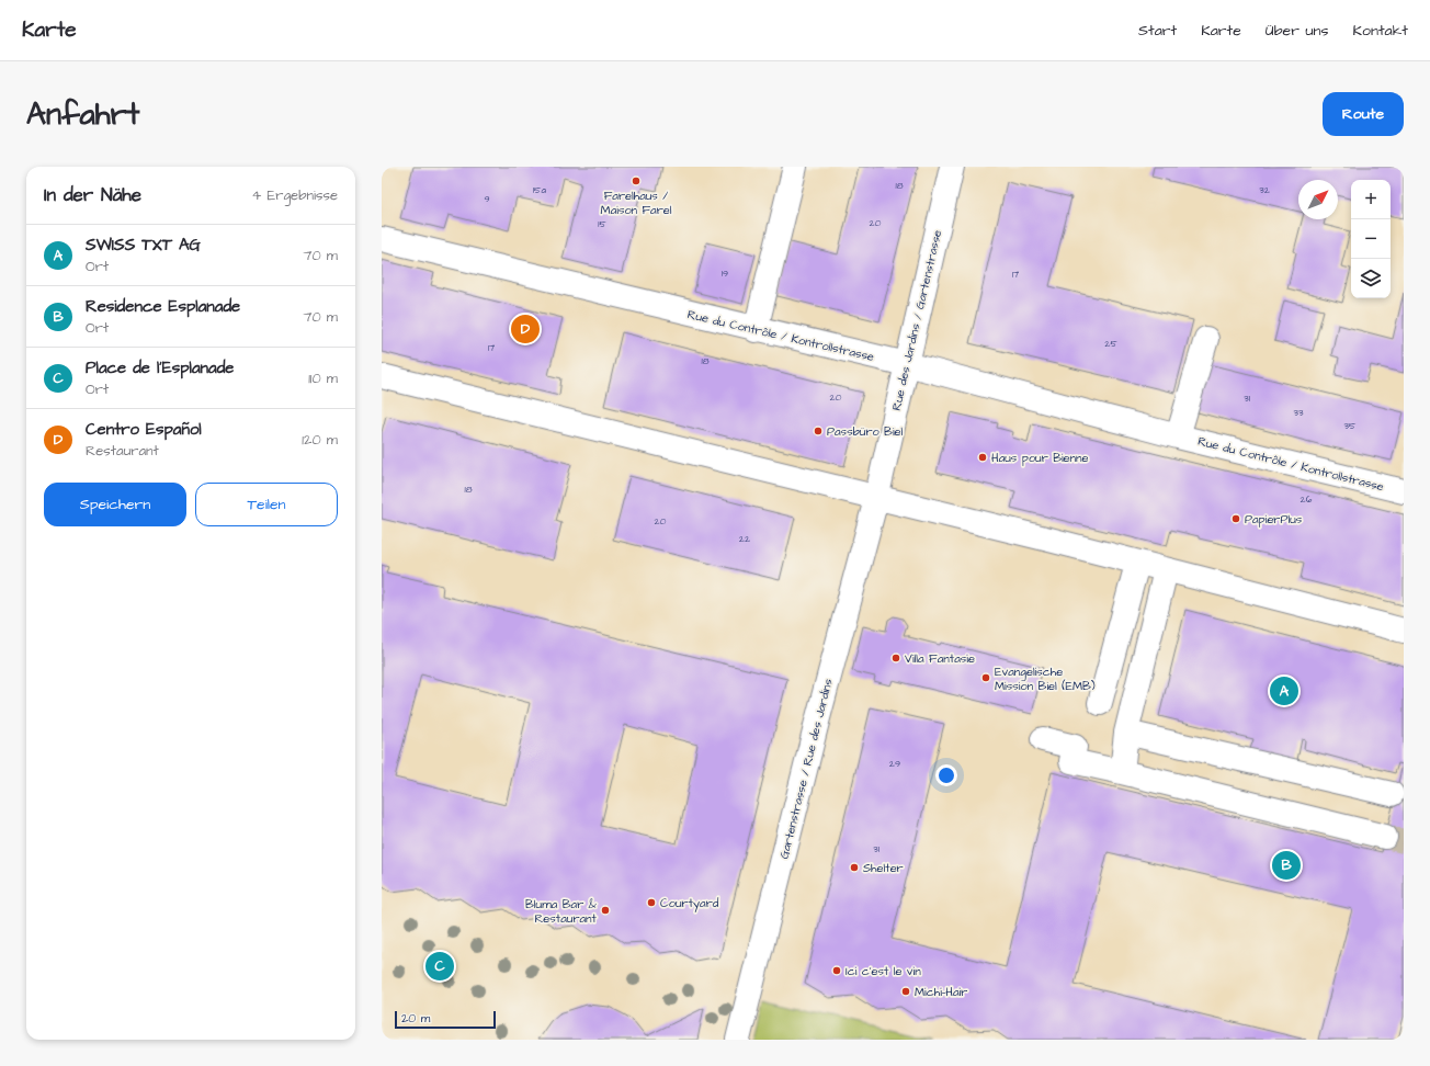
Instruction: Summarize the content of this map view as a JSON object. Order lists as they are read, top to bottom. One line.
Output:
{"streets":{"street":["Rue des Jardins / Gartenstrasse","Rue du Contrôle / Kontrollstrasse","Gartenstrasse / Rue des Jardins"]},"crossings":[["Rue des Jardins / Gartenstrasse","Rue du Contrôle / Kontrollstrasse"],["Rue des Jardins / Gartenstrasse","Gartenstrasse / Rue des Jardins"]],"places":["Farelhaus / Maison Farel","Passbüro Biel","Haus pour Bienne","PapierPlus","Villa Fantasie","Evangelische Mission Biel (EMB)","Shelter","Courtyard","Bluma Bar & Restaurant","Ici c'est le vin","Michi-Hair"],"house_numbers":["18","15a","32","9","20","15","19","17","25","17","18","20","31","33","35","18","26","20","22","29","31"],"scale_bar":"20 m","north":"top right","page":{"header":"Karte","nav":["Start","Karte","Über uns","Kontakt"],"buttons":["Route",["Speichern","Teilen"]],"title":"Anfahrt","heading":["In der Nähe","4 Ergebnisse"],"map_buttons":["+","−"],"list":[{"mark":"A","name":"SWISS TXT AG","note":"Ort","value":"70 m"},{"mark":"B","name":"Residence Esplanade","note":"Ort","value":"70 m"},{"mark":"C","name":"Place de l'Esplanade","note":"Ort","value":"110 m"},{"mark":"D","name":"Centro Español","note":"Restaurant","value":"120 m"}],"pins":["D","A","B","C"],"scale":"20 m"}}
